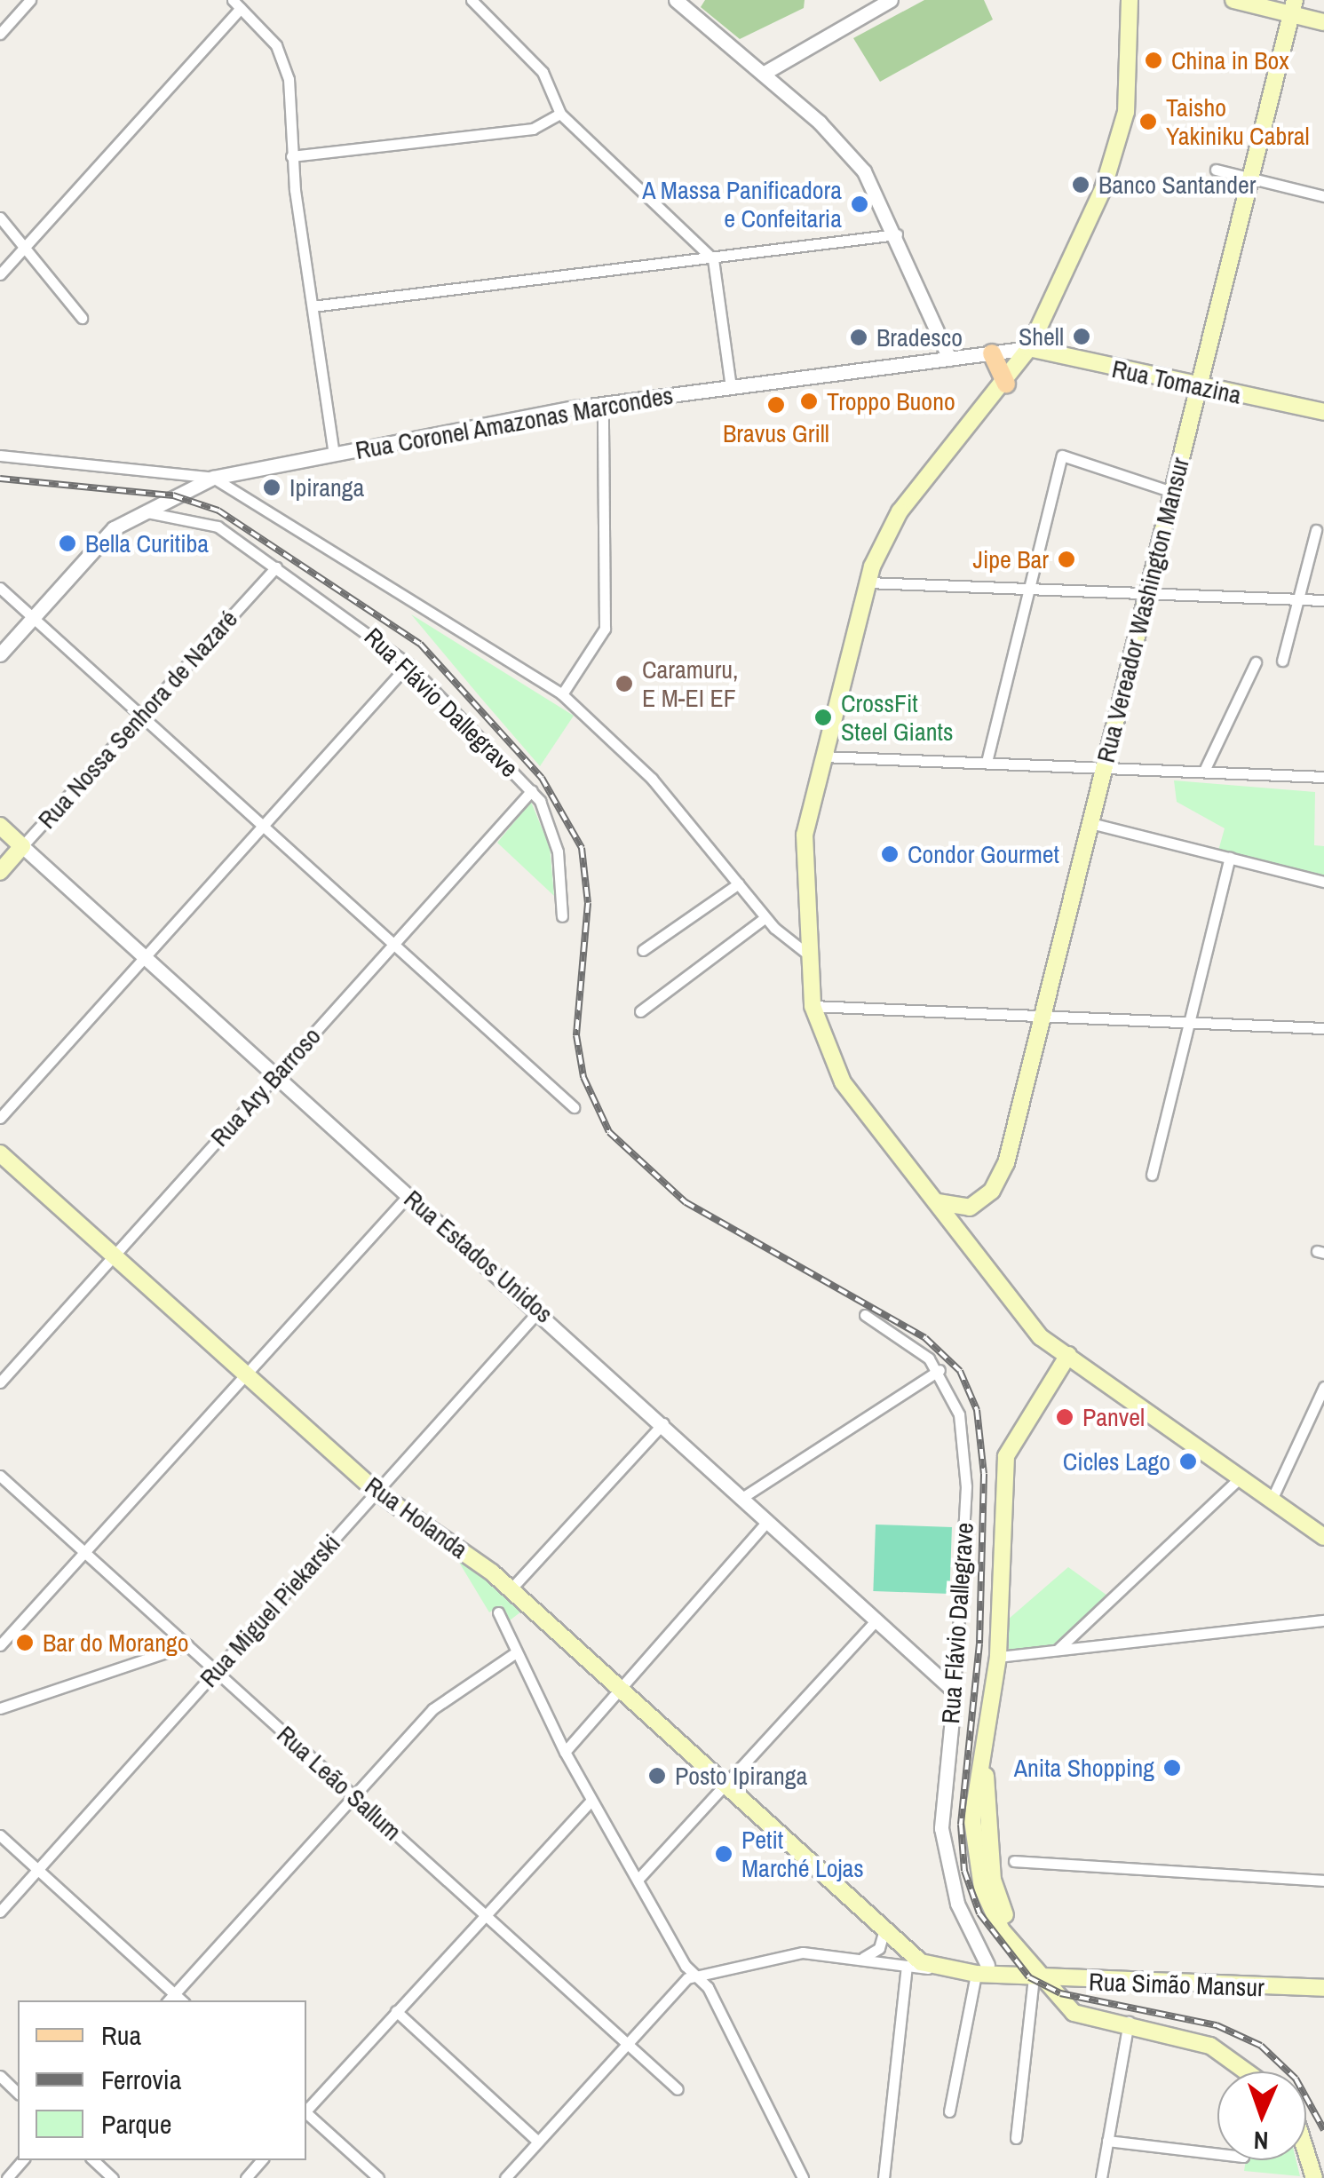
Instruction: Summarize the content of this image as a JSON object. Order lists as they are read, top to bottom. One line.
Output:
{"streets":{"main road":["Rua Tomazina","Rua Vereador Washington Mansur","Rua Flávio Dallegrave","Rua Nossa Senhora de Nazaré","Rua Estados Unidos","Rua Holanda","Rua Simão Mansur"],"street":["Rua Coronel Amazonas Marcondes","Rua Ary Barroso","Rua Miguel Piekarski","Rua Leão Sallum"]},"crossings":[["Rua Tomazina","Rua Coronel Amazonas Marcondes"],["Rua Tomazina","Rua Vereador Washington Mansur"],["Rua Flávio Dallegrave","Rua Nossa Senhora de Nazaré"],["Rua Flávio Dallegrave","Rua Ary Barroso"],["Rua Flávio Dallegrave","Rua Estados Unidos"],["Rua Flávio Dallegrave","Rua Simão Mansur"],["Rua Nossa Senhora de Nazaré","Rua Estados Unidos"],["Rua Ary Barroso","Rua Estados Unidos"],["Rua Ary Barroso","Rua Holanda"],["Rua Estados Unidos","Rua Miguel Piekarski"],["Rua Holanda","Rua Miguel Piekarski"],["Rua Holanda","Rua Simão Mansur"],["Rua Miguel Piekarski","Rua Leão Sallum"]],"places":["China in Box","Taisho Yakiniku Cabral","Banco Santander","A Massa Panificadora e Confeitaria","Shell","Bradesco","Troppo Buono","Bravus Grill","Ipiranga","Bella Curitiba","Jipe Bar","Caramuru, E M-EI EF","CrossFit Steel Giants","Condor Gourmet","Panvel","Cicles Lago","Bar do Morango","Anita Shopping","Posto Ipiranga","Petit Marché Lojas"],"legend":["Rua","Ferrovia","Parque"],"north":"bottom"}
